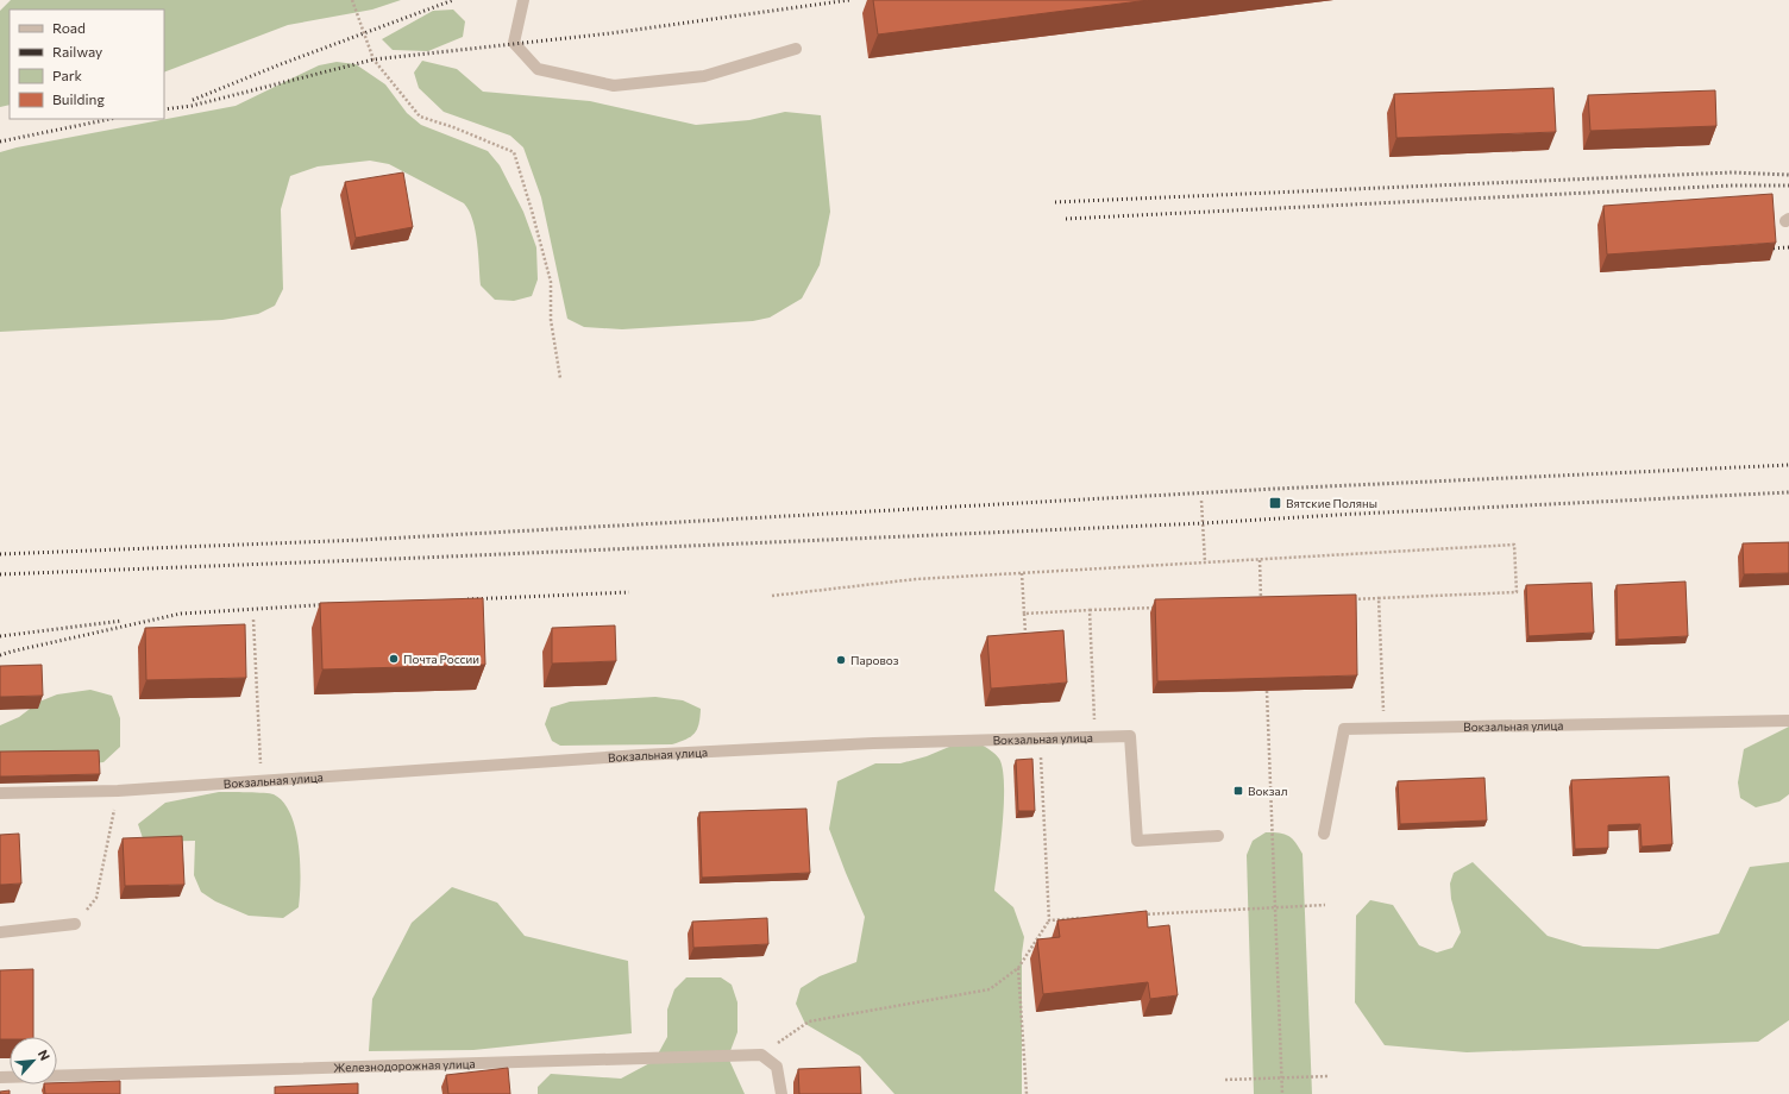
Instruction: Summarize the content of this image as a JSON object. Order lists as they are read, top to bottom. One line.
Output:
{"streets":{"street":["Вокзальная улица","Железнодорожная улица"]},"places":{"transit":["Вятские Поляны","Вокзал"],"other":["Почта России","Паровоз"]},"legend":["Road","Railway","Park","Building"],"north":"top right"}
